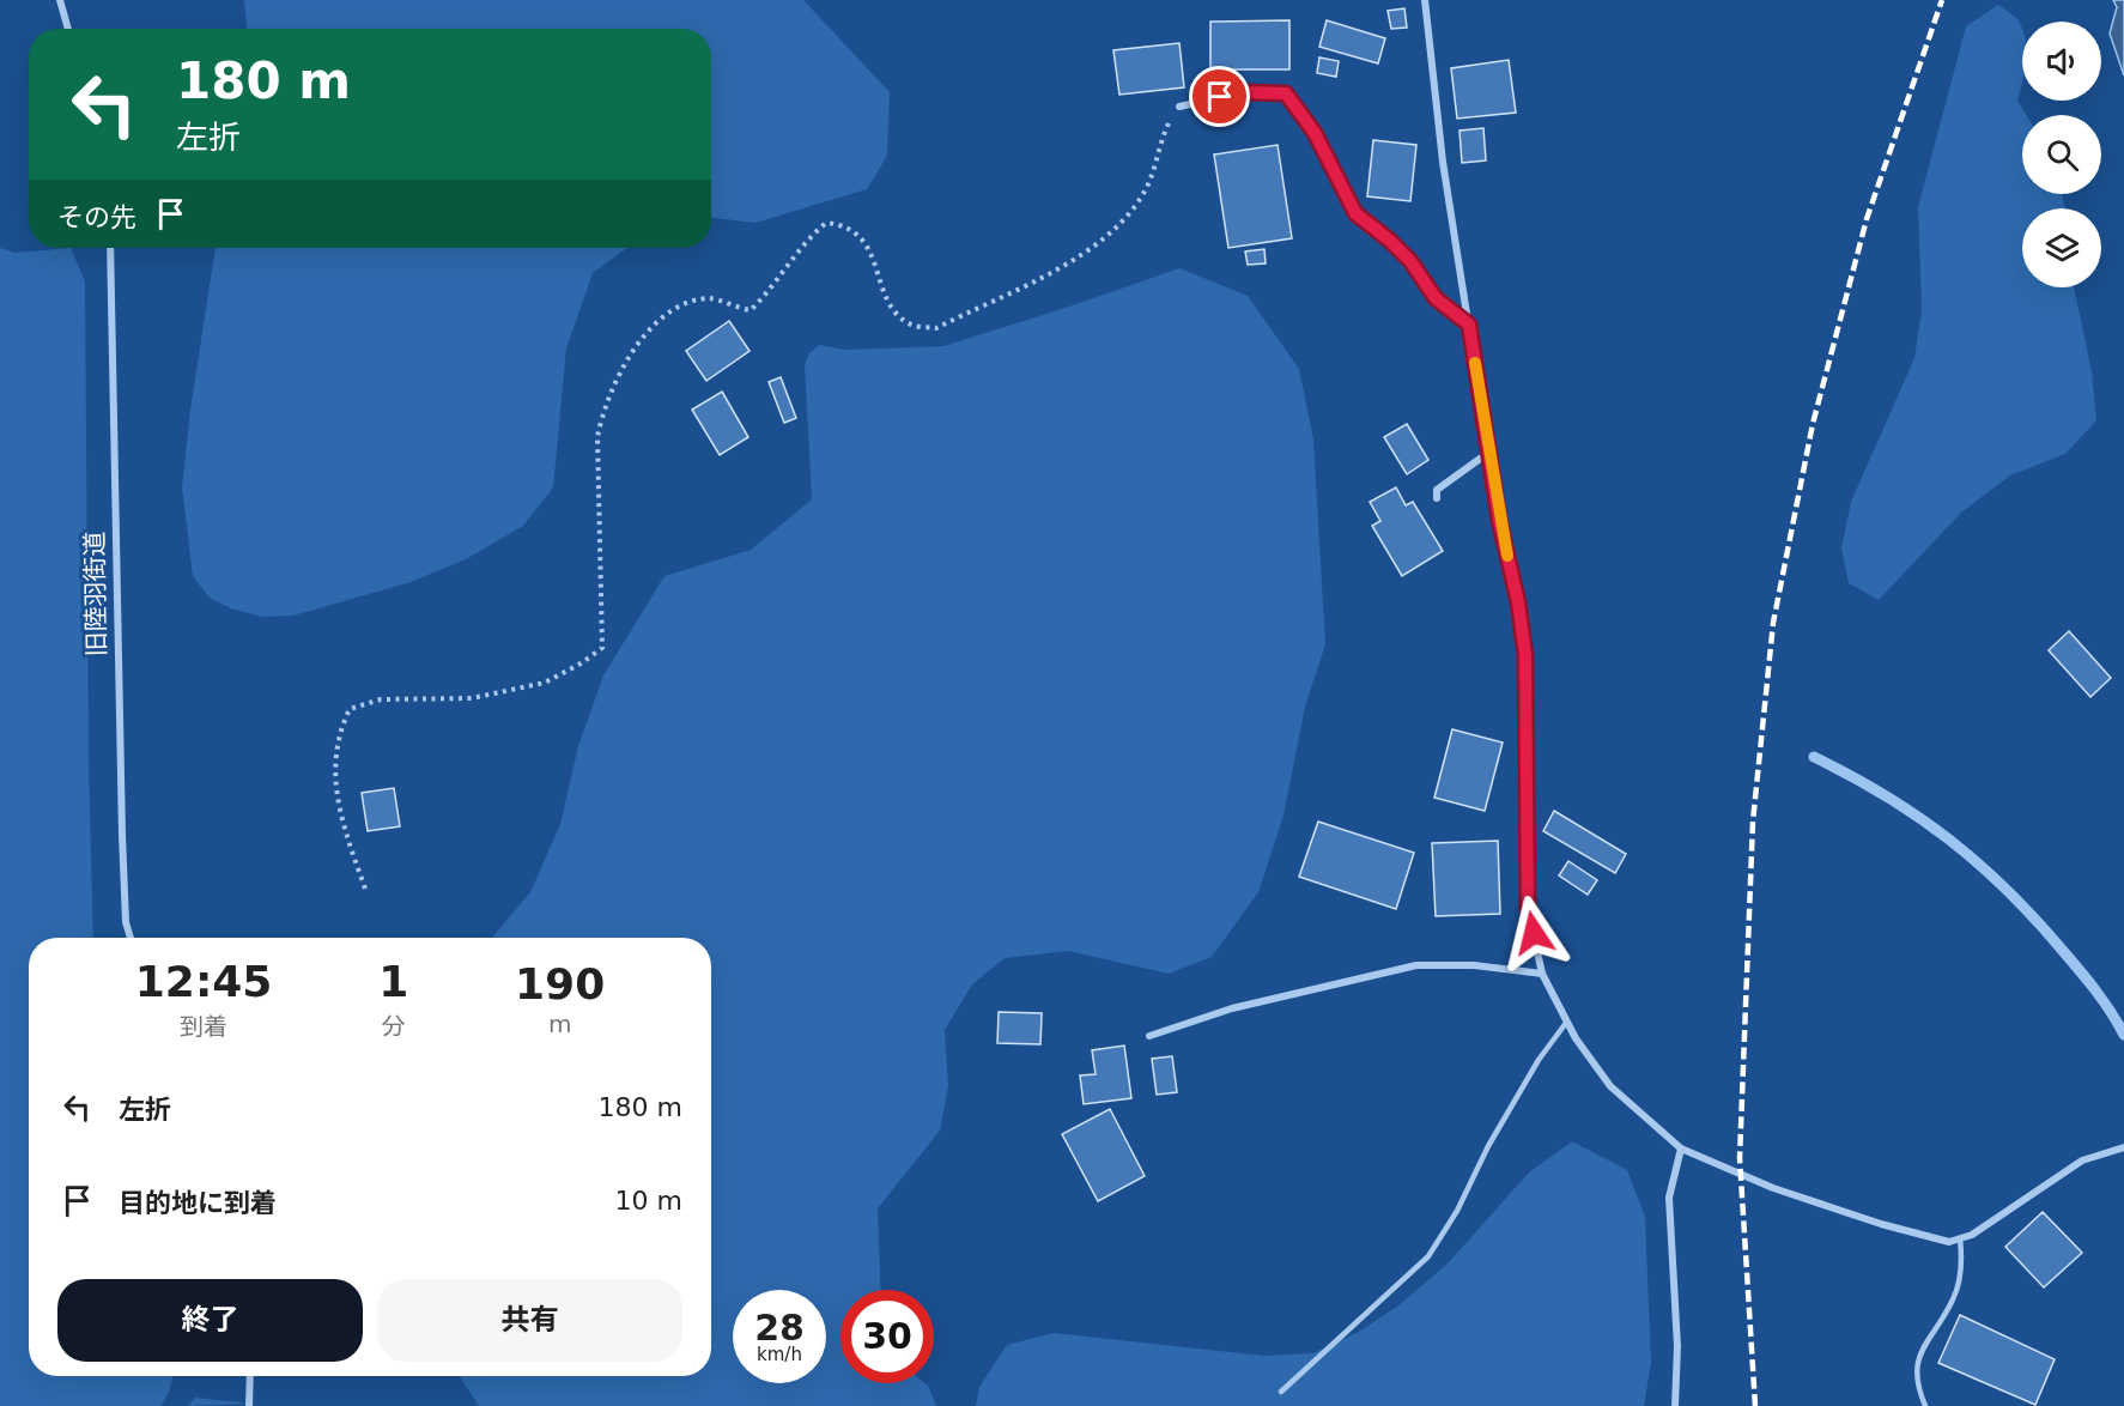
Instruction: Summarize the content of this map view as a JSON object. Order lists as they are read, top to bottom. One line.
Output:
{"streets":{"street":["旧陸羽街道"]},"page":{"turn":["180 m","左折"],"then":"その先","eta":["12:45","到着","1","分","190","m"],"list":[{"name":"左折","value":"180 m"},{"name":"目的地に到着","value":"10 m"}],"buttons":["終了","共有"],"speed":"28 km/h","limit":"30"}}
